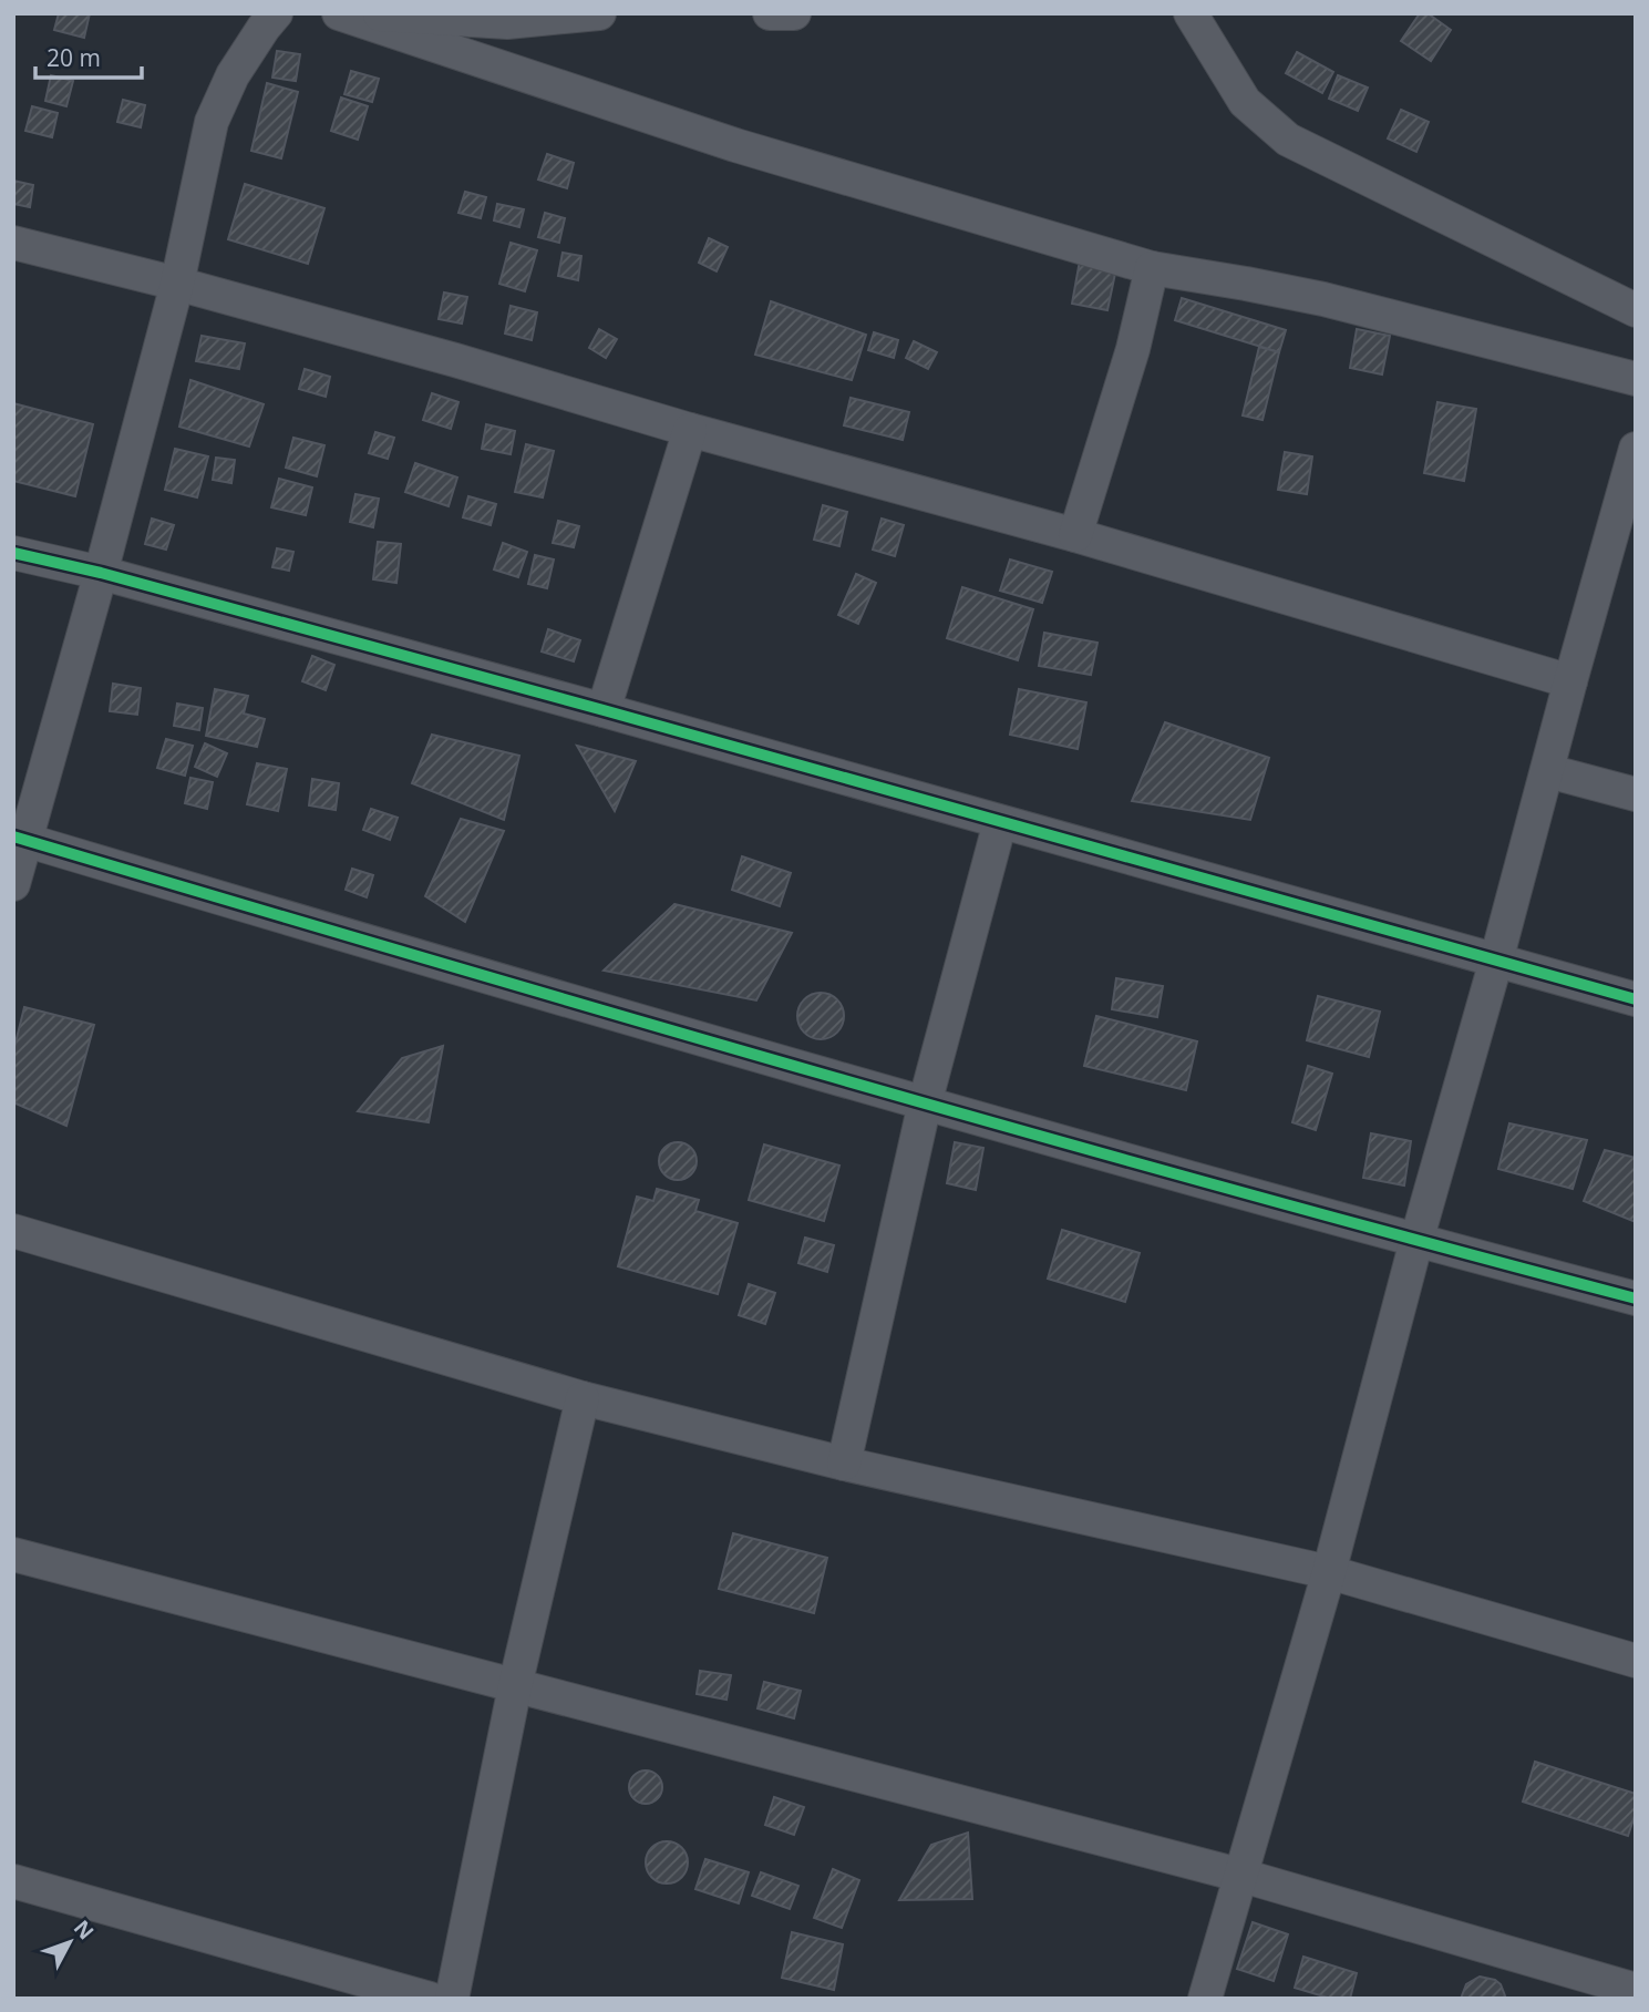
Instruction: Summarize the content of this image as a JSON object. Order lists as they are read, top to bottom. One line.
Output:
{"scale_bar":"20 m","north":"top right"}
